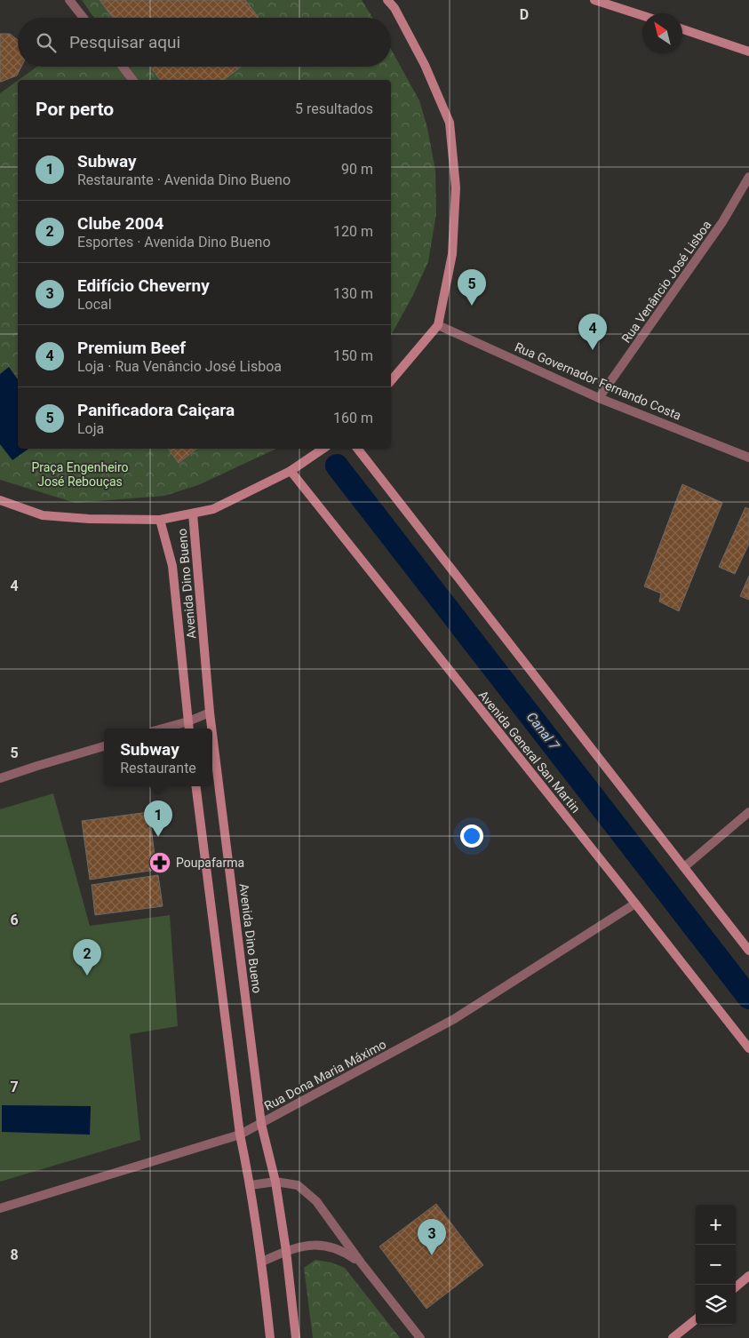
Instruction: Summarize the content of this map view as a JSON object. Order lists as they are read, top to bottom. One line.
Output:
{"streets":{"main road":["Avenida Dino Bueno","Avenida General San Martin"],"street":["Rua Venâncio José Lisboa","Rua Governador Fernando Costa","Rua Dona Maria Máximo"]},"crossings":[["Rua Venâncio José Lisboa","Rua Governador Fernando Costa"],["Avenida Dino Bueno","Rua Dona Maria Máximo"],["Avenida General San Martin","Rua Dona Maria Máximo"]],"water":["Canal 7"],"parks":["Praça Engenheiro José Rebouças"],"places":{"pharmacy":["Poupafarma"]},"north":"top left","page":{"search":"Pesquisar aqui","heading":["Por perto","5 resultados"],"list":[{"mark":"1","name":"Subway","note":"Restaurante · Avenida Dino Bueno","value":"90 m"},{"mark":"2","name":"Clube 2004","note":"Esportes · Avenida Dino Bueno","value":"120 m"},{"mark":"3","name":"Edifício Cheverny","note":"Local","value":"130 m"},{"mark":"4","name":"Premium Beef","note":"Loja · Rua Venâncio José Lisboa","value":"150 m"},{"mark":"5","name":"Panificadora Caiçara","note":"Loja","value":"160 m"}],"pins":["5","4","1","2","3"],"popup":["Subway","Restaurante"],"map_buttons":["+","−"]},"grid":{"columns":["D"],"rows":["4","5","6","7","8"]}}
